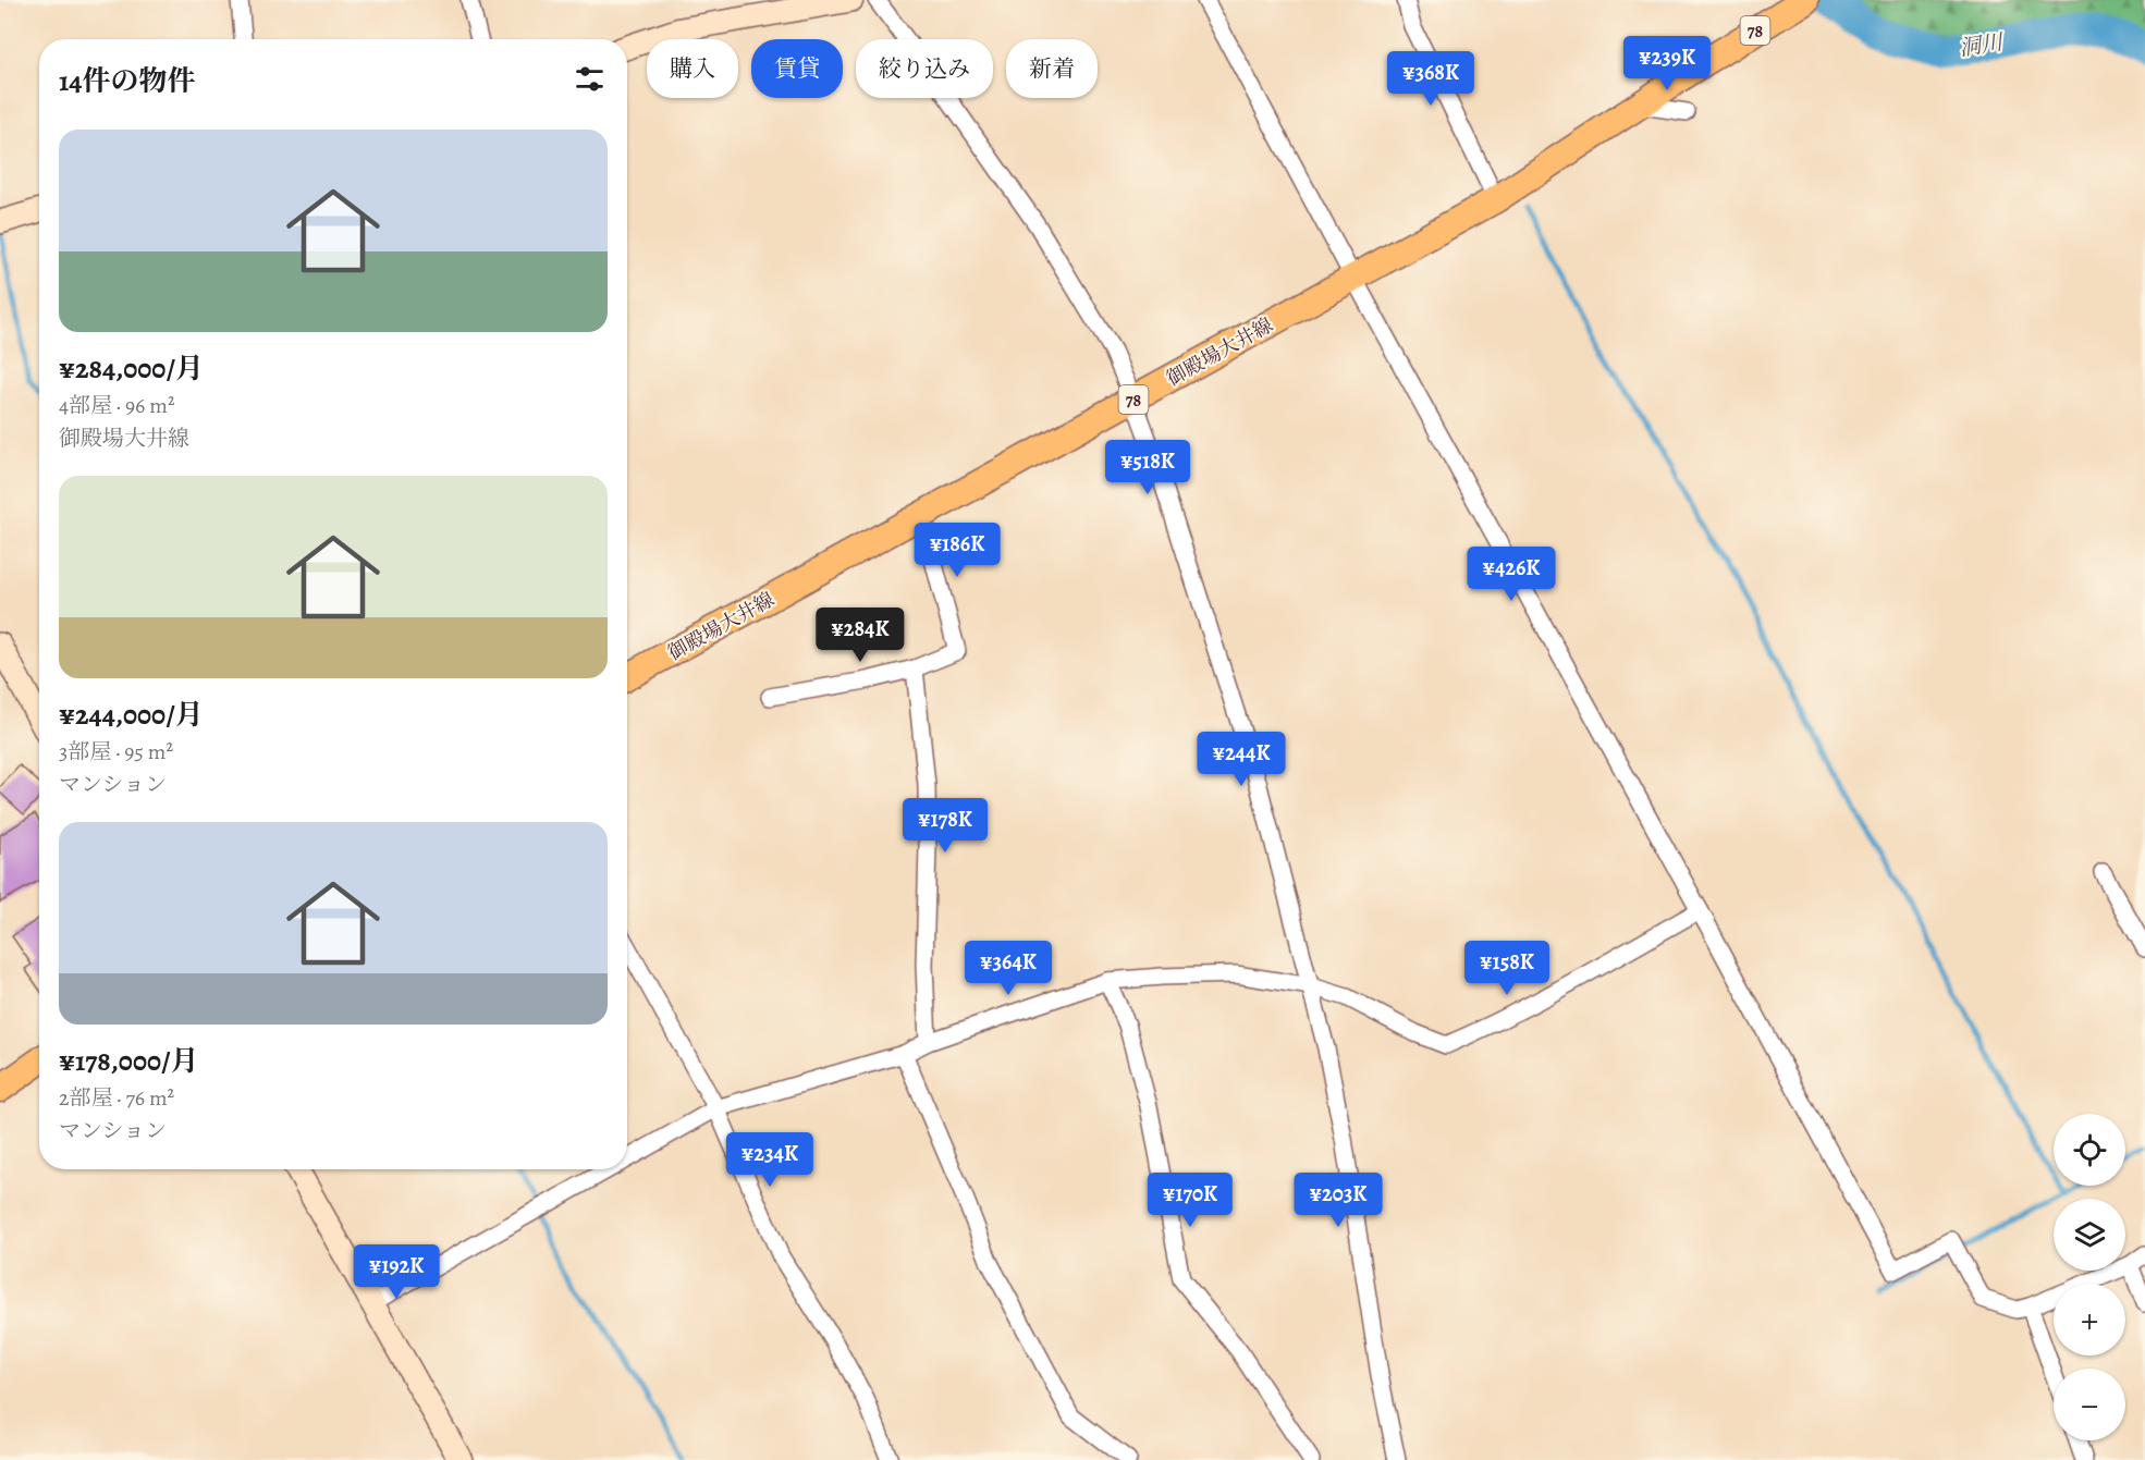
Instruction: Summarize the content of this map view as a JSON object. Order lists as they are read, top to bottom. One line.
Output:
{"streets":{"main road":["78","御殿場大井線"]},"water":["洞川"],"page":{"price":["¥239K","¥368K","¥518K","¥186K","¥426K","¥284K","¥244K","¥178K","¥364K","¥158K","¥234K","¥170K","¥203K","¥192K"],"chip":["購入","賃貸","絞り込み","新着"],"heading":"14件の物件","list":[{"name":"¥284,000/月","note":"4部屋 · 96 m² · 御殿場大井線"},{"name":"¥244,000/月","note":"3部屋 · 95 m² · マンション"},{"name":"¥178,000/月","note":"2部屋 · 76 m² · マンション"}],"map_buttons":["+","−"]}}
